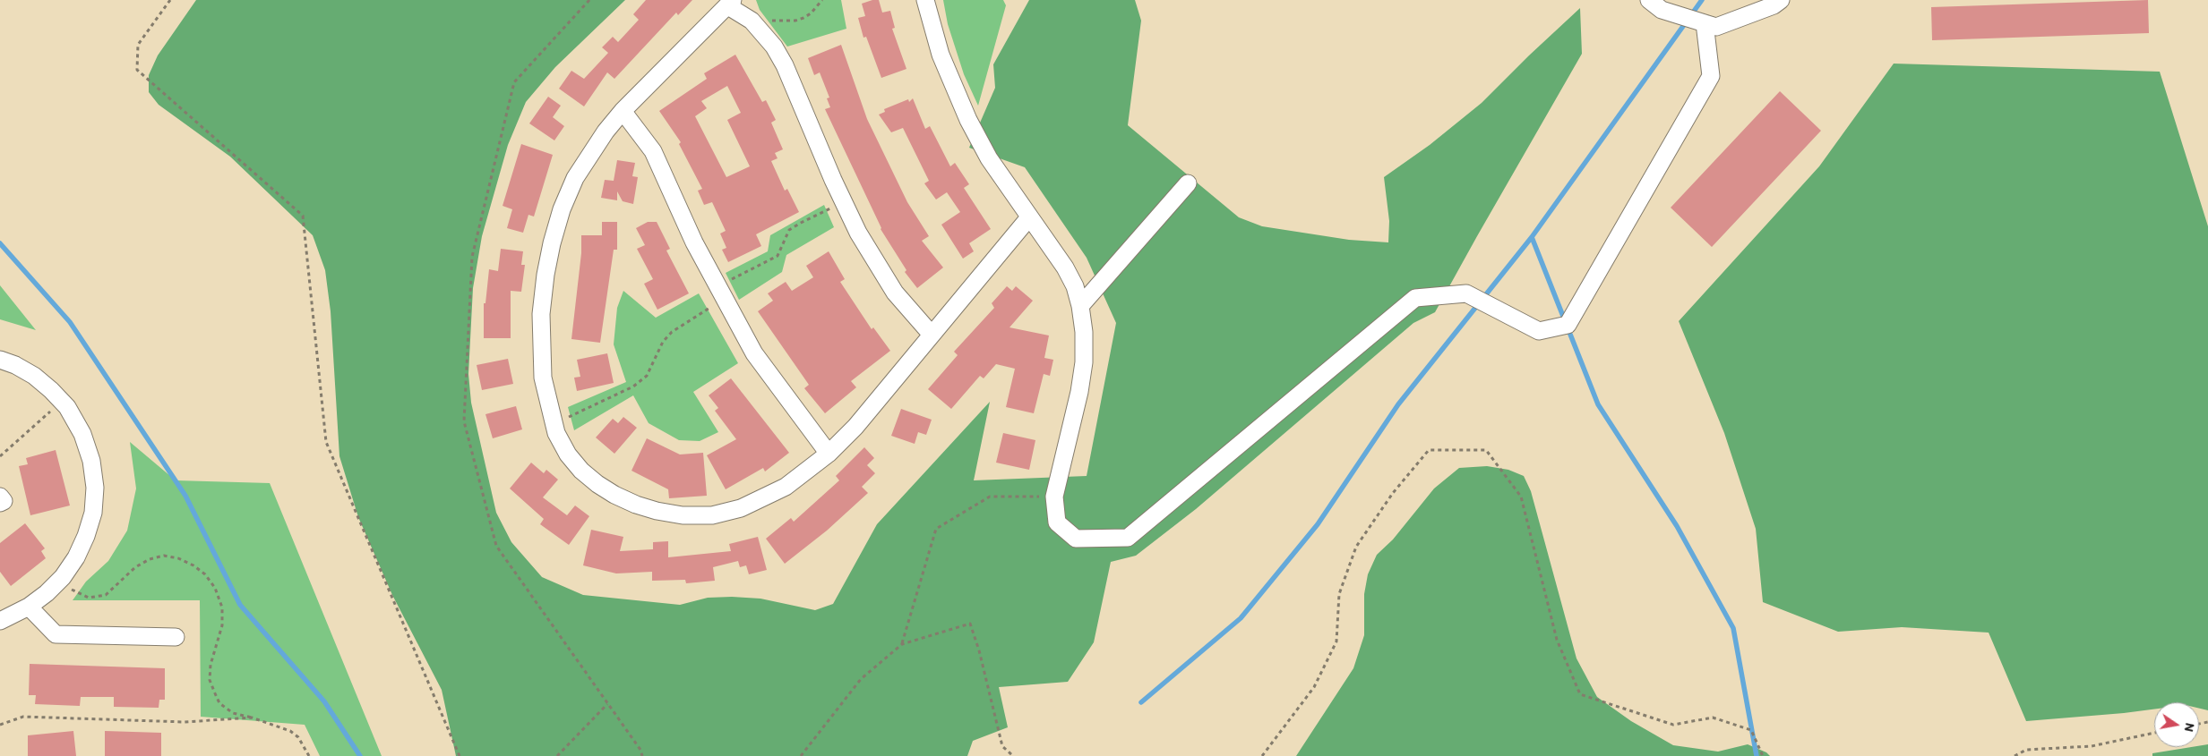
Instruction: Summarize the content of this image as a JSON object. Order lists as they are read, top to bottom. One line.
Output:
{"north":"right"}
